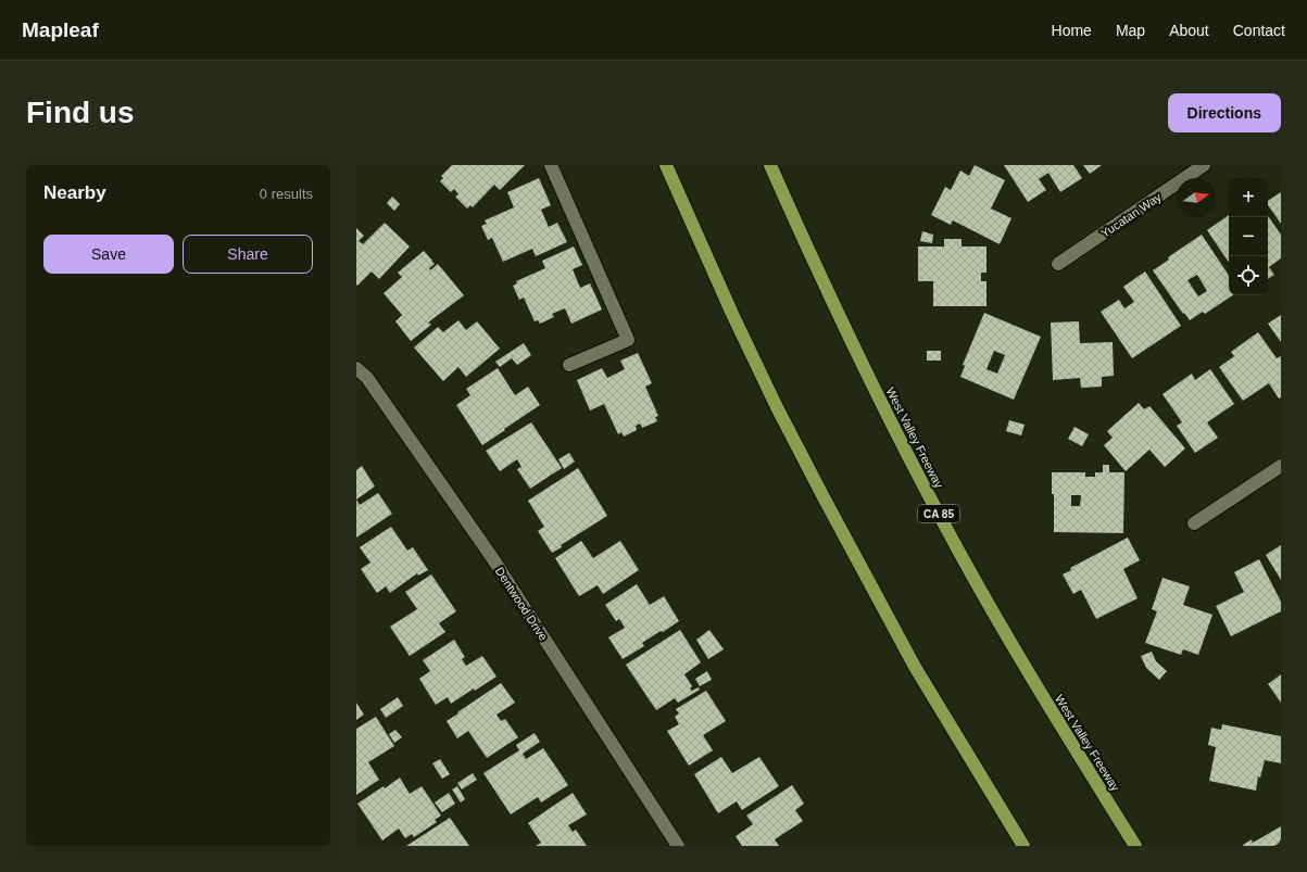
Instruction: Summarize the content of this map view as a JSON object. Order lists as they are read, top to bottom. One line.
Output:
{"streets":{"highway":["West Valley Freeway","CA 85"],"street":["Yucatan Way","Dentwood Drive"]},"north":"right","page":{"header":"Mapleaf","nav":["Home","Map","About","Contact"],"buttons":["Directions",["Save","Share"]],"title":"Find us","heading":["Nearby","0 results"],"map_buttons":["+","−"]}}
